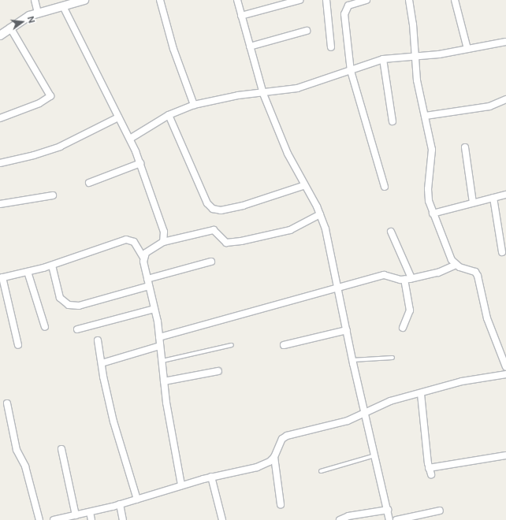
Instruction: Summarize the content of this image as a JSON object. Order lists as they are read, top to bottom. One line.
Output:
{"north":"right"}
